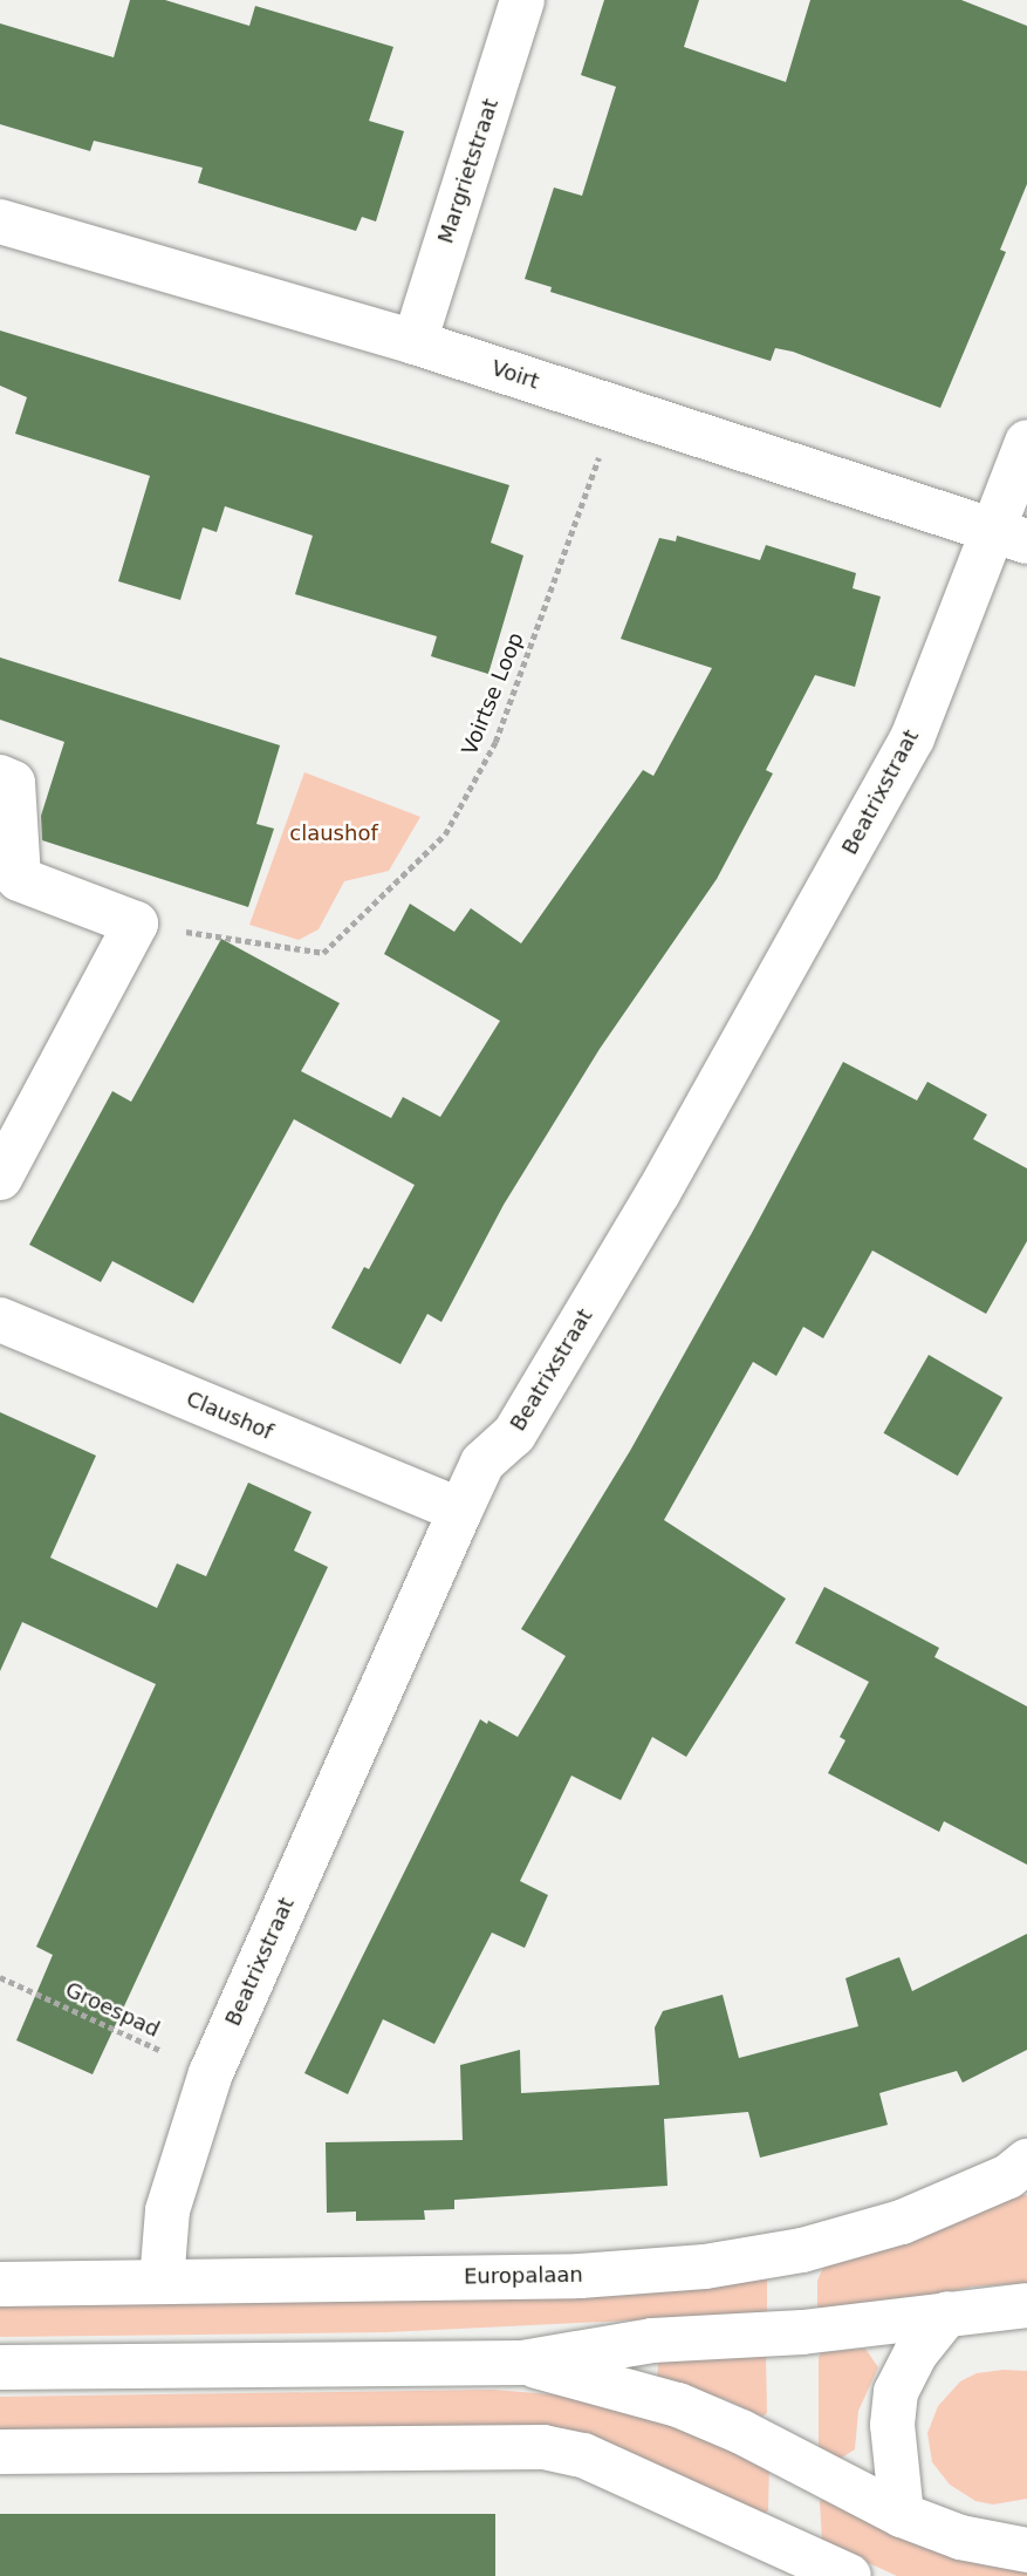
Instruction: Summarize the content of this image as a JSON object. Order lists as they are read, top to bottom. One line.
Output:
{"streets":{"street":["Margrietstraat","Voirt","Beatrixstraat","Claushof","Europalaan"],"path":["Voirtse Loop","Groespad"]},"crossings":[["Margrietstraat","Voirt"],["Voirt","Voirtse Loop"],["Voirt","Beatrixstraat"],["Beatrixstraat","Claushof"],["Beatrixstraat","Groespad"],["Beatrixstraat","Europalaan"]],"parks":["claushof"]}
